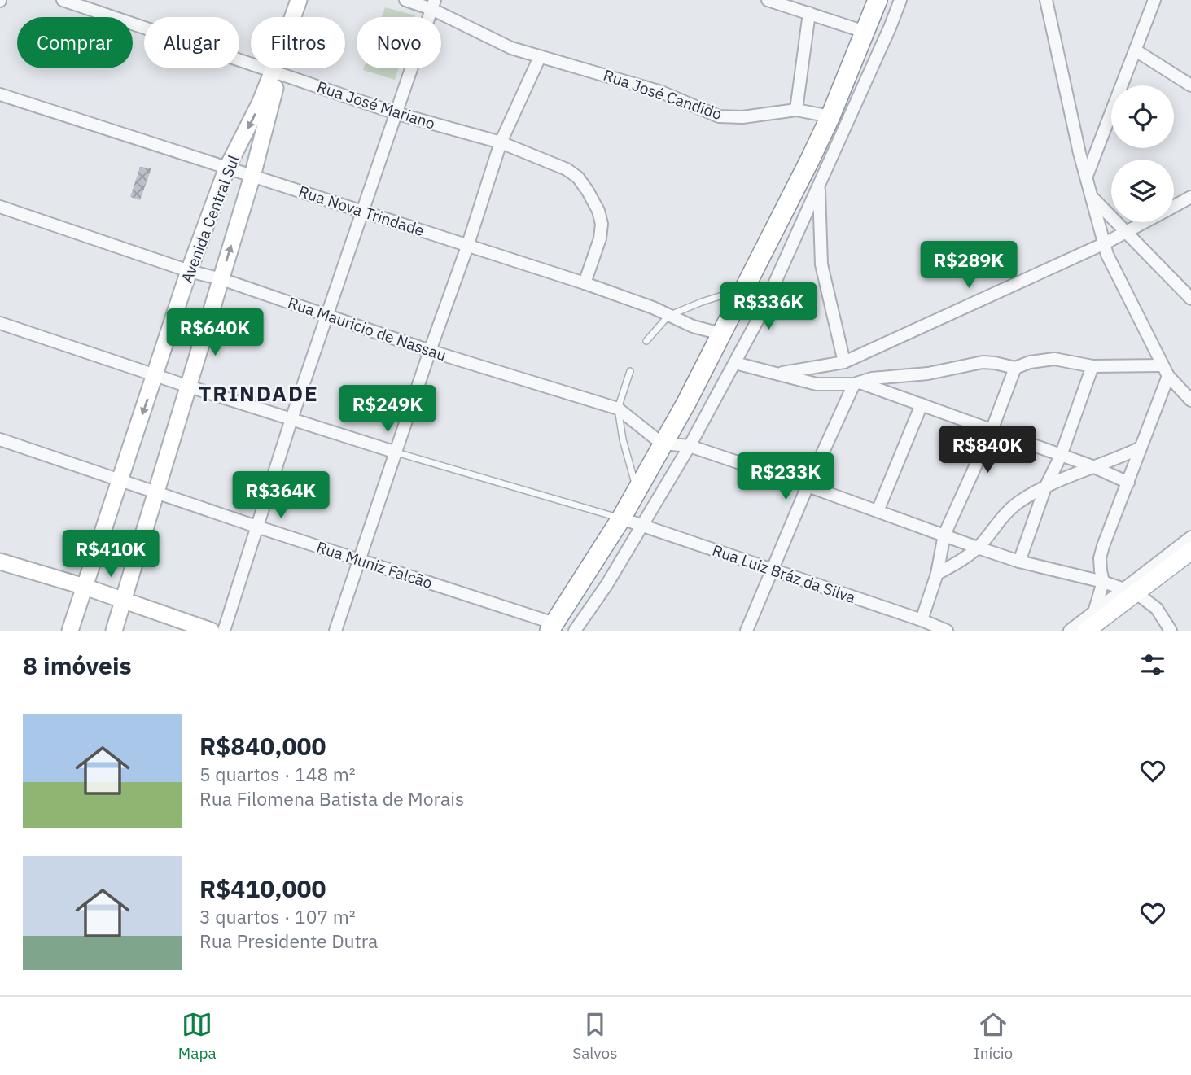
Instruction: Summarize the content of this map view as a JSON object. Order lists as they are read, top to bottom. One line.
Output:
{"streets":{"main road":["Avenida Central Sul"],"street":["Rua José Candido","Rua José Mariano","Rua Nova Trindade","Rua Mauricio de Nassau","Rua Muniz Falcão","Rua Luiz Bráz da Silva"]},"crossings":[["Rua José Mariano","Rua Nova Trindade"],["Rua José Mariano","Avenida Central Sul"],["Rua Nova Trindade","Avenida Central Sul"],["Avenida Central Sul","Rua Mauricio de Nassau"],["Avenida Central Sul","Rua Muniz Falcão"]],"districts":["TRINDADE"],"page":{"chip":["Comprar","Alugar","Filtros","Novo"],"price":["R$289K","R$336K","R$640K","R$249K","R$840K","R$233K","R$364K","R$410K"],"heading":"8 imóveis","list":[{"name":"R$840,000","note":"5 quartos · 148 m² · Rua Filomena Batista de Morais"},{"name":"R$410,000","note":"3 quartos · 107 m² · Rua Presidente Dutra"}],"tabs":["Mapa","Salvos","Início"]}}
